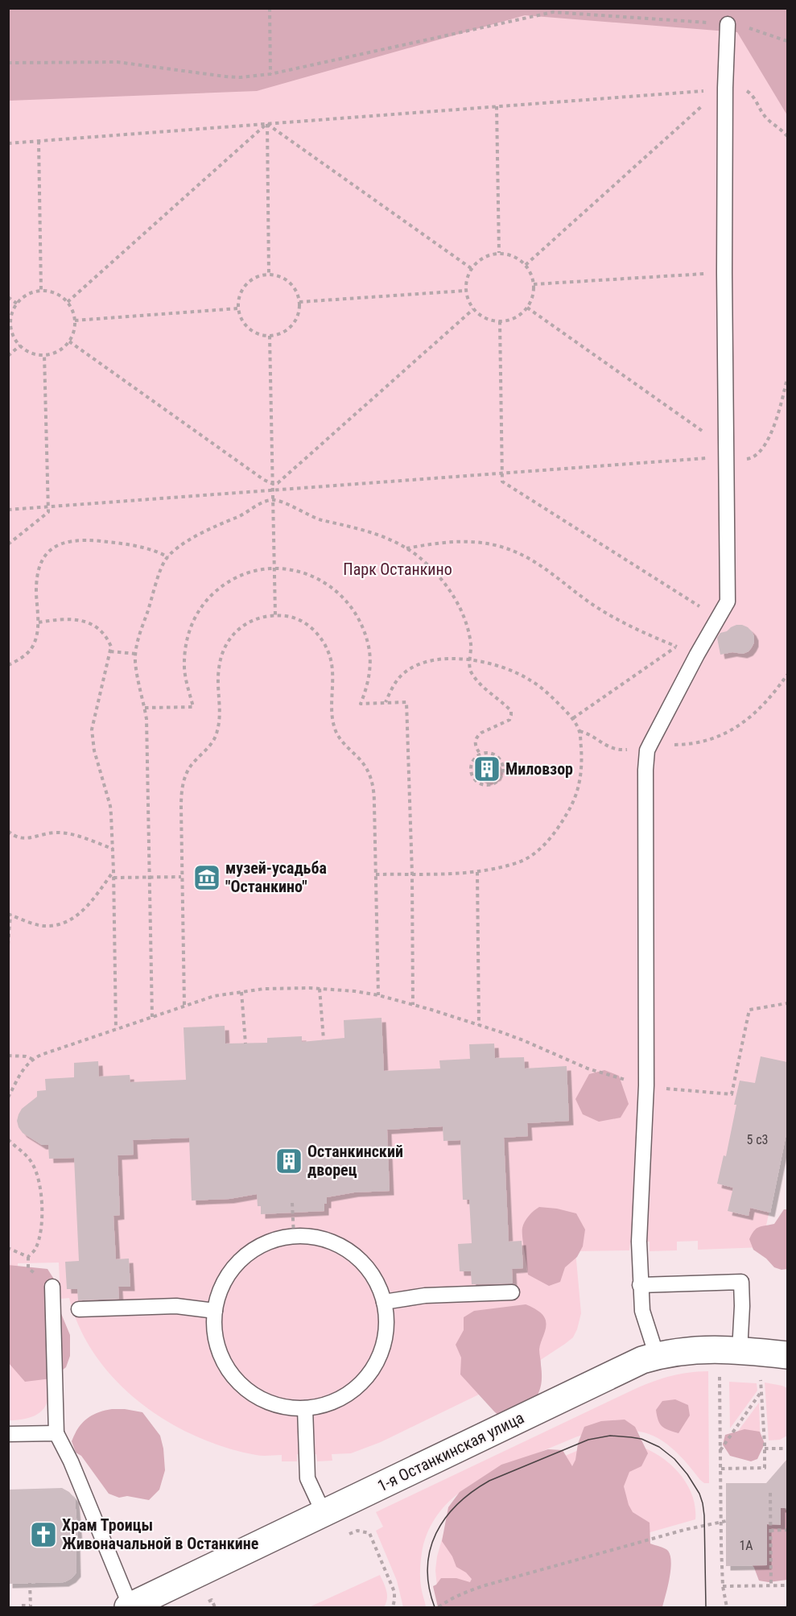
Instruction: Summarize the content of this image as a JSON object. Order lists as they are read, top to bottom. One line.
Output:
{"streets":{"street":["1-я Останкинская улица"]},"parks":["Парк Останкино"],"places":{"building":["Миловзор","Останкинский дворец"],"museum":["музей-усадьба \"Останкино\""],"church":["Храм Троицы Живоначальной в Останкине"]},"house_numbers":["5 с3","1А"]}
